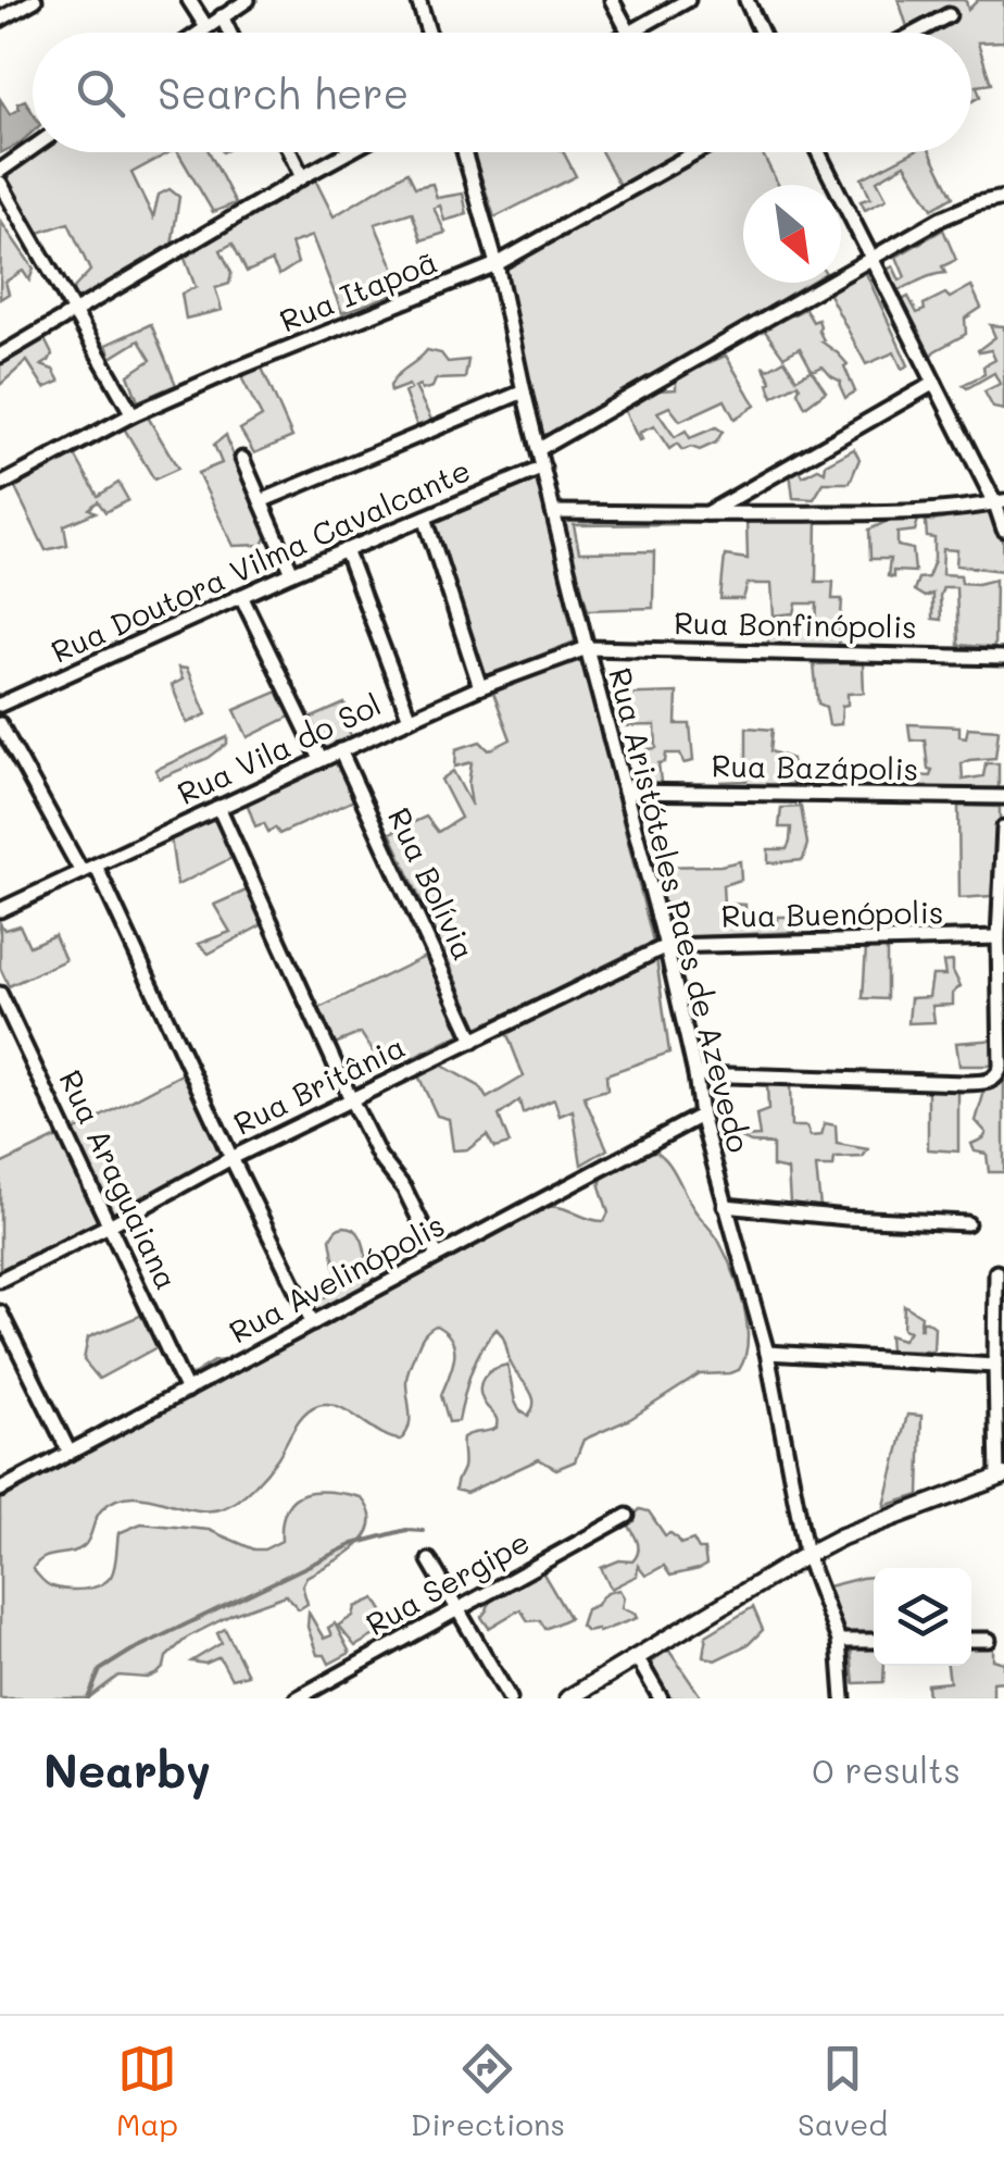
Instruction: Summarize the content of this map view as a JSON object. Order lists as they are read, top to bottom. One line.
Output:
{"streets":{"street":["Rua Itapoã","Rua Doutora Vilma Cavalcante","Rua Bonfinópolis","Rua Vila do Sol","Rua Bazápolis","Rua Bolívia","Rua Aristóteles Paes de Azevedo","Rua Buenópolis","Rua Britânia","Rua Araguaiana","Rua Avelinópolis","Rua Sergipe"]},"crossings":[["Rua Itapoã","Rua Aristóteles Paes de Azevedo"],["Rua Doutora Vilma Cavalcante","Rua Aristóteles Paes de Azevedo"],["Rua Bonfinópolis","Rua Vila do Sol"],["Rua Bonfinópolis","Rua Aristóteles Paes de Azevedo"],["Rua Vila do Sol","Rua Bolívia"],["Rua Vila do Sol","Rua Aristóteles Paes de Azevedo"],["Rua Bazápolis","Rua Aristóteles Paes de Azevedo"],["Rua Bolívia","Rua Britânia"],["Rua Aristóteles Paes de Azevedo","Rua Buenópolis"],["Rua Aristóteles Paes de Azevedo","Rua Britânia"],["Rua Aristóteles Paes de Azevedo","Rua Avelinópolis"],["Rua Buenópolis","Rua Britânia"],["Rua Britânia","Rua Araguaiana"],["Rua Araguaiana","Rua Avelinópolis"]],"north":"bottom right","page":{"search":"Search here","heading":["Nearby","0 results"],"nav":["Map","Directions","Saved"]}}
